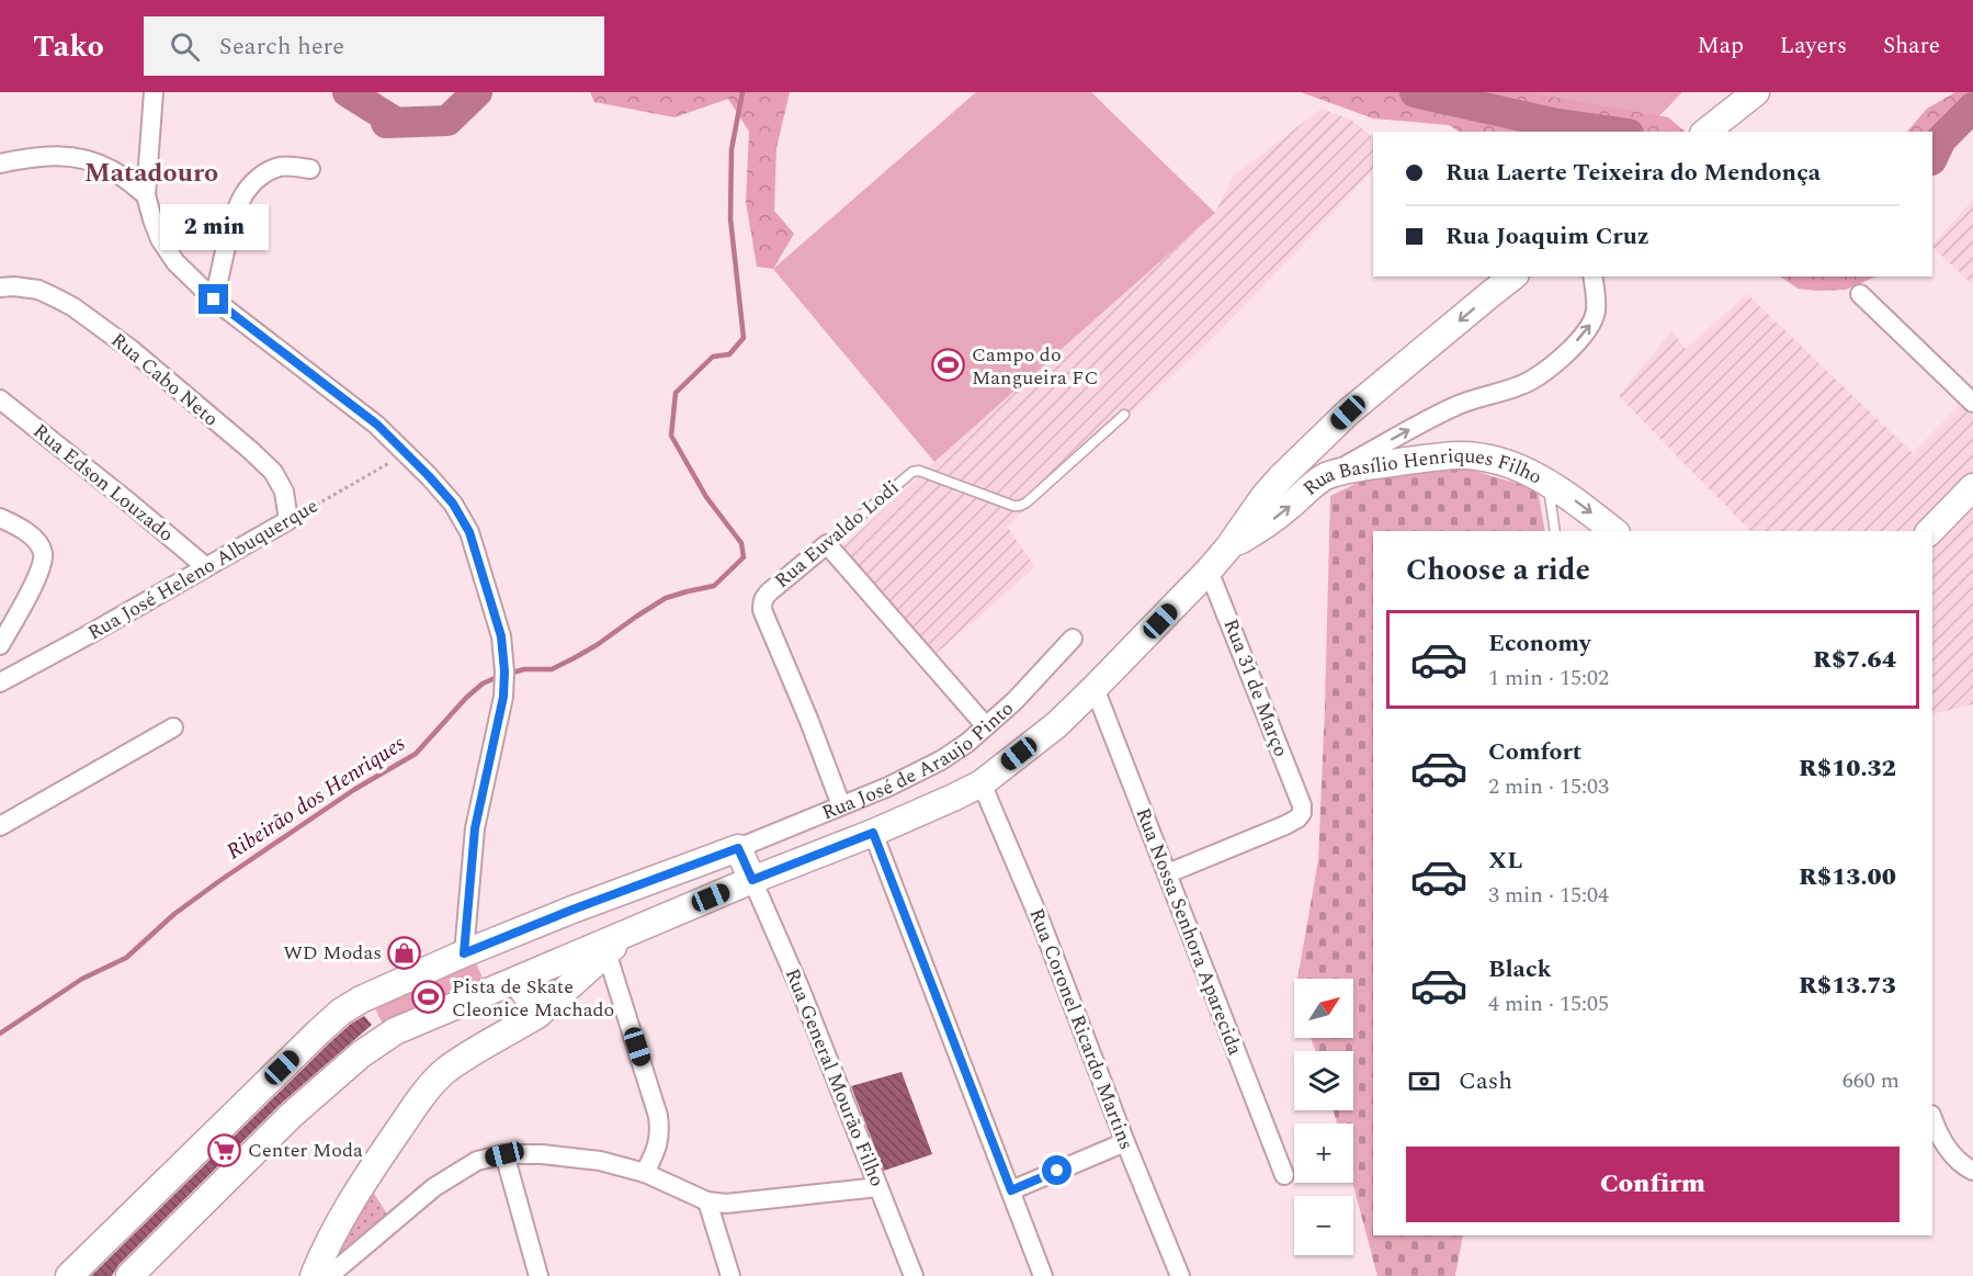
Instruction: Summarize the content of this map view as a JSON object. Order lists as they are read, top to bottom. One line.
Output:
{"streets":{"main road":["Rua Basílio Henriques Filho","Rua José de Araujo Pinto"],"street":["Rua Cabo Neto","Rua Edson Louzado","Rua Euvaldo Lodi","Rua José Heleno Albuquerque","Rua 31 de Março","Rua Nossa Senhora Aparecida","Rua Coronel Ricardo Martins","Rua General Mourão Filho"]},"crossings":[["Rua Cabo Neto","Rua José Heleno Albuquerque"],["Rua Edson Louzado","Rua José Heleno Albuquerque"],["Rua Basílio Henriques Filho","Rua José de Araujo Pinto"],["Rua Euvaldo Lodi","Rua José de Araujo Pinto"],["Rua 31 de Março","Rua José de Araujo Pinto"],["Rua 31 de Março","Rua Nossa Senhora Aparecida"],["Rua José de Araujo Pinto","Rua Nossa Senhora Aparecida"],["Rua José de Araujo Pinto","Rua Coronel Ricardo Martins"],["Rua José de Araujo Pinto","Rua General Mourão Filho"]],"one_way":["Rua Basílio Henriques Filho"],"districts":["Matadouro"],"water":["Ribeirão dos Henriques"],"places":{"sports":["Campo do Mangueira FC","Pista de Skate Cleonice Machado"],"shop":["WD Modas"],"supermarket":["Center Moda"]},"north":"top right","page":{"header":"Tako","search":"Search here","nav":["Map","Layers","Share"],"banner":["Rua Laerte Teixeira do Mendonça","Rua Joaquim Cruz"],"bubble":"2 min","heading":"Choose a ride","list":[{"name":"Economy","note":"1 min · 15:02","value":"R$7.64"},{"name":"Comfort","note":"2 min · 15:03","value":"R$10.32"},{"name":"XL","note":"3 min · 15:04","value":"R$13.00"},{"name":"Black","note":"4 min · 15:05","value":"R$13.73"}],"map_buttons":["+","−"],"pay":["Cash","660 m"],"buttons":"Confirm"}}
